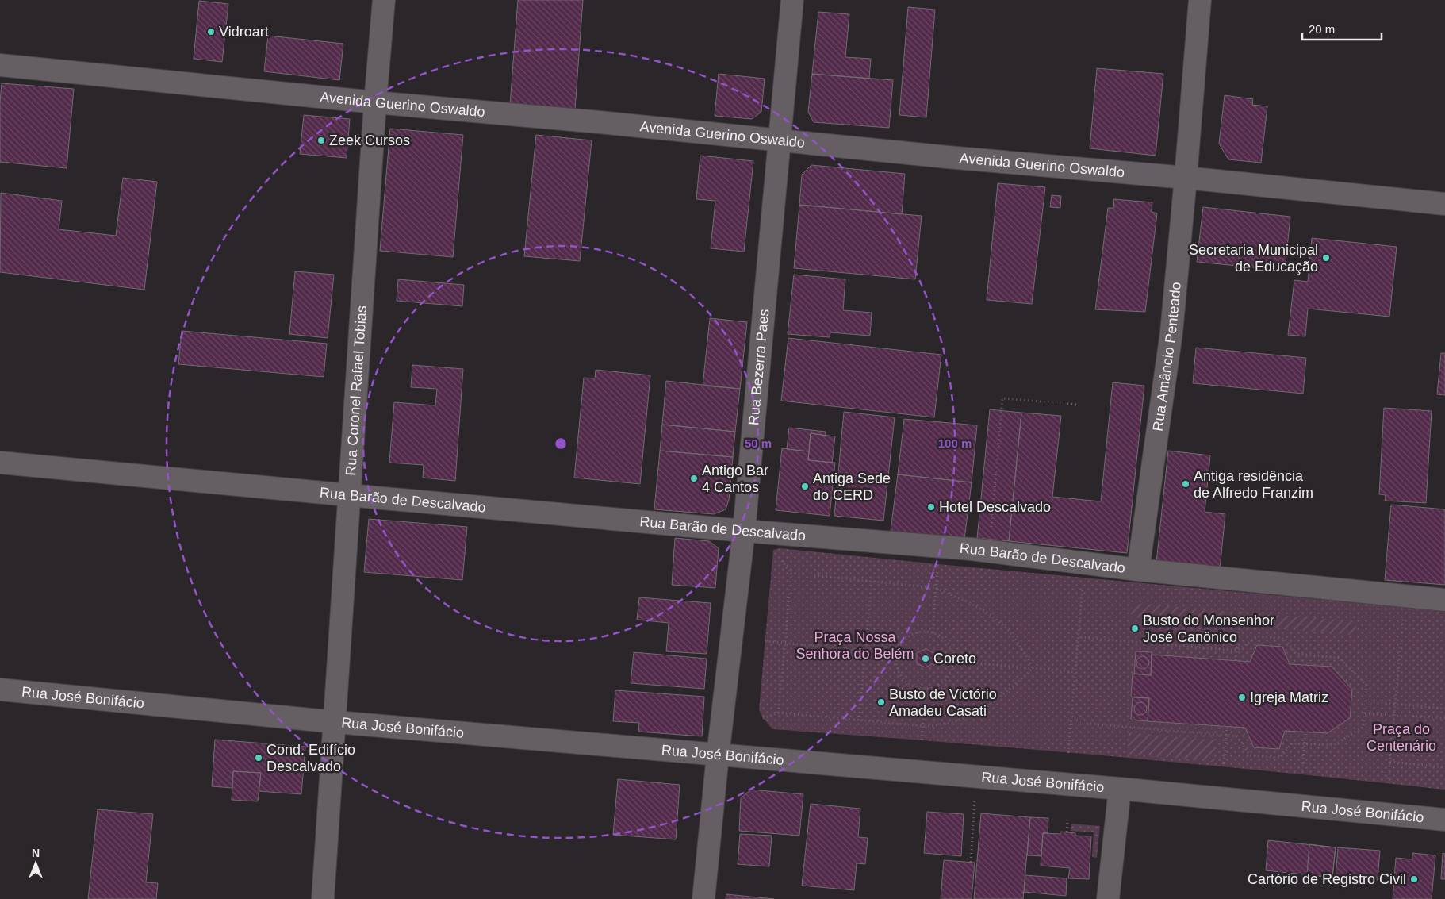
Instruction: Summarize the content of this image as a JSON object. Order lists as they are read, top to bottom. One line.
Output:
{"streets":{"street":["Avenida Guerino Oswaldo","Rua Amâncio Penteado","Rua Bezerra Paes","Rua Coronel Rafael Tobias","Rua Barão de Descalvado","Rua José Bonifácio"]},"crossings":[["Avenida Guerino Oswaldo","Rua Amâncio Penteado"],["Avenida Guerino Oswaldo","Rua Bezerra Paes"],["Avenida Guerino Oswaldo","Rua Coronel Rafael Tobias"],["Rua Amâncio Penteado","Rua Barão de Descalvado"],["Rua Bezerra Paes","Rua Barão de Descalvado"],["Rua Bezerra Paes","Rua José Bonifácio"],["Rua Coronel Rafael Tobias","Rua Barão de Descalvado"],["Rua Coronel Rafael Tobias","Rua José Bonifácio"]],"parks":["Praça Nossa Senhora do Belém","Praça do Centenário"],"places":["Vidroart","Zeek Cursos","Secretaria Municipal de Educação","Antigo Bar 4 Cantos","Antiga residência de Alfredo Franzim","Antiga Sede do CERD","Hotel Descalvado","Busto do Monsenhor José Canônico","Coreto","Igreja Matriz","Busto de Victório Amadeu Casati","Cond. Edifício Descalvado","Cartório de Registro Civil"],"scale_bar":"20 m","north":"top","rings":["50 m","100 m"]}
